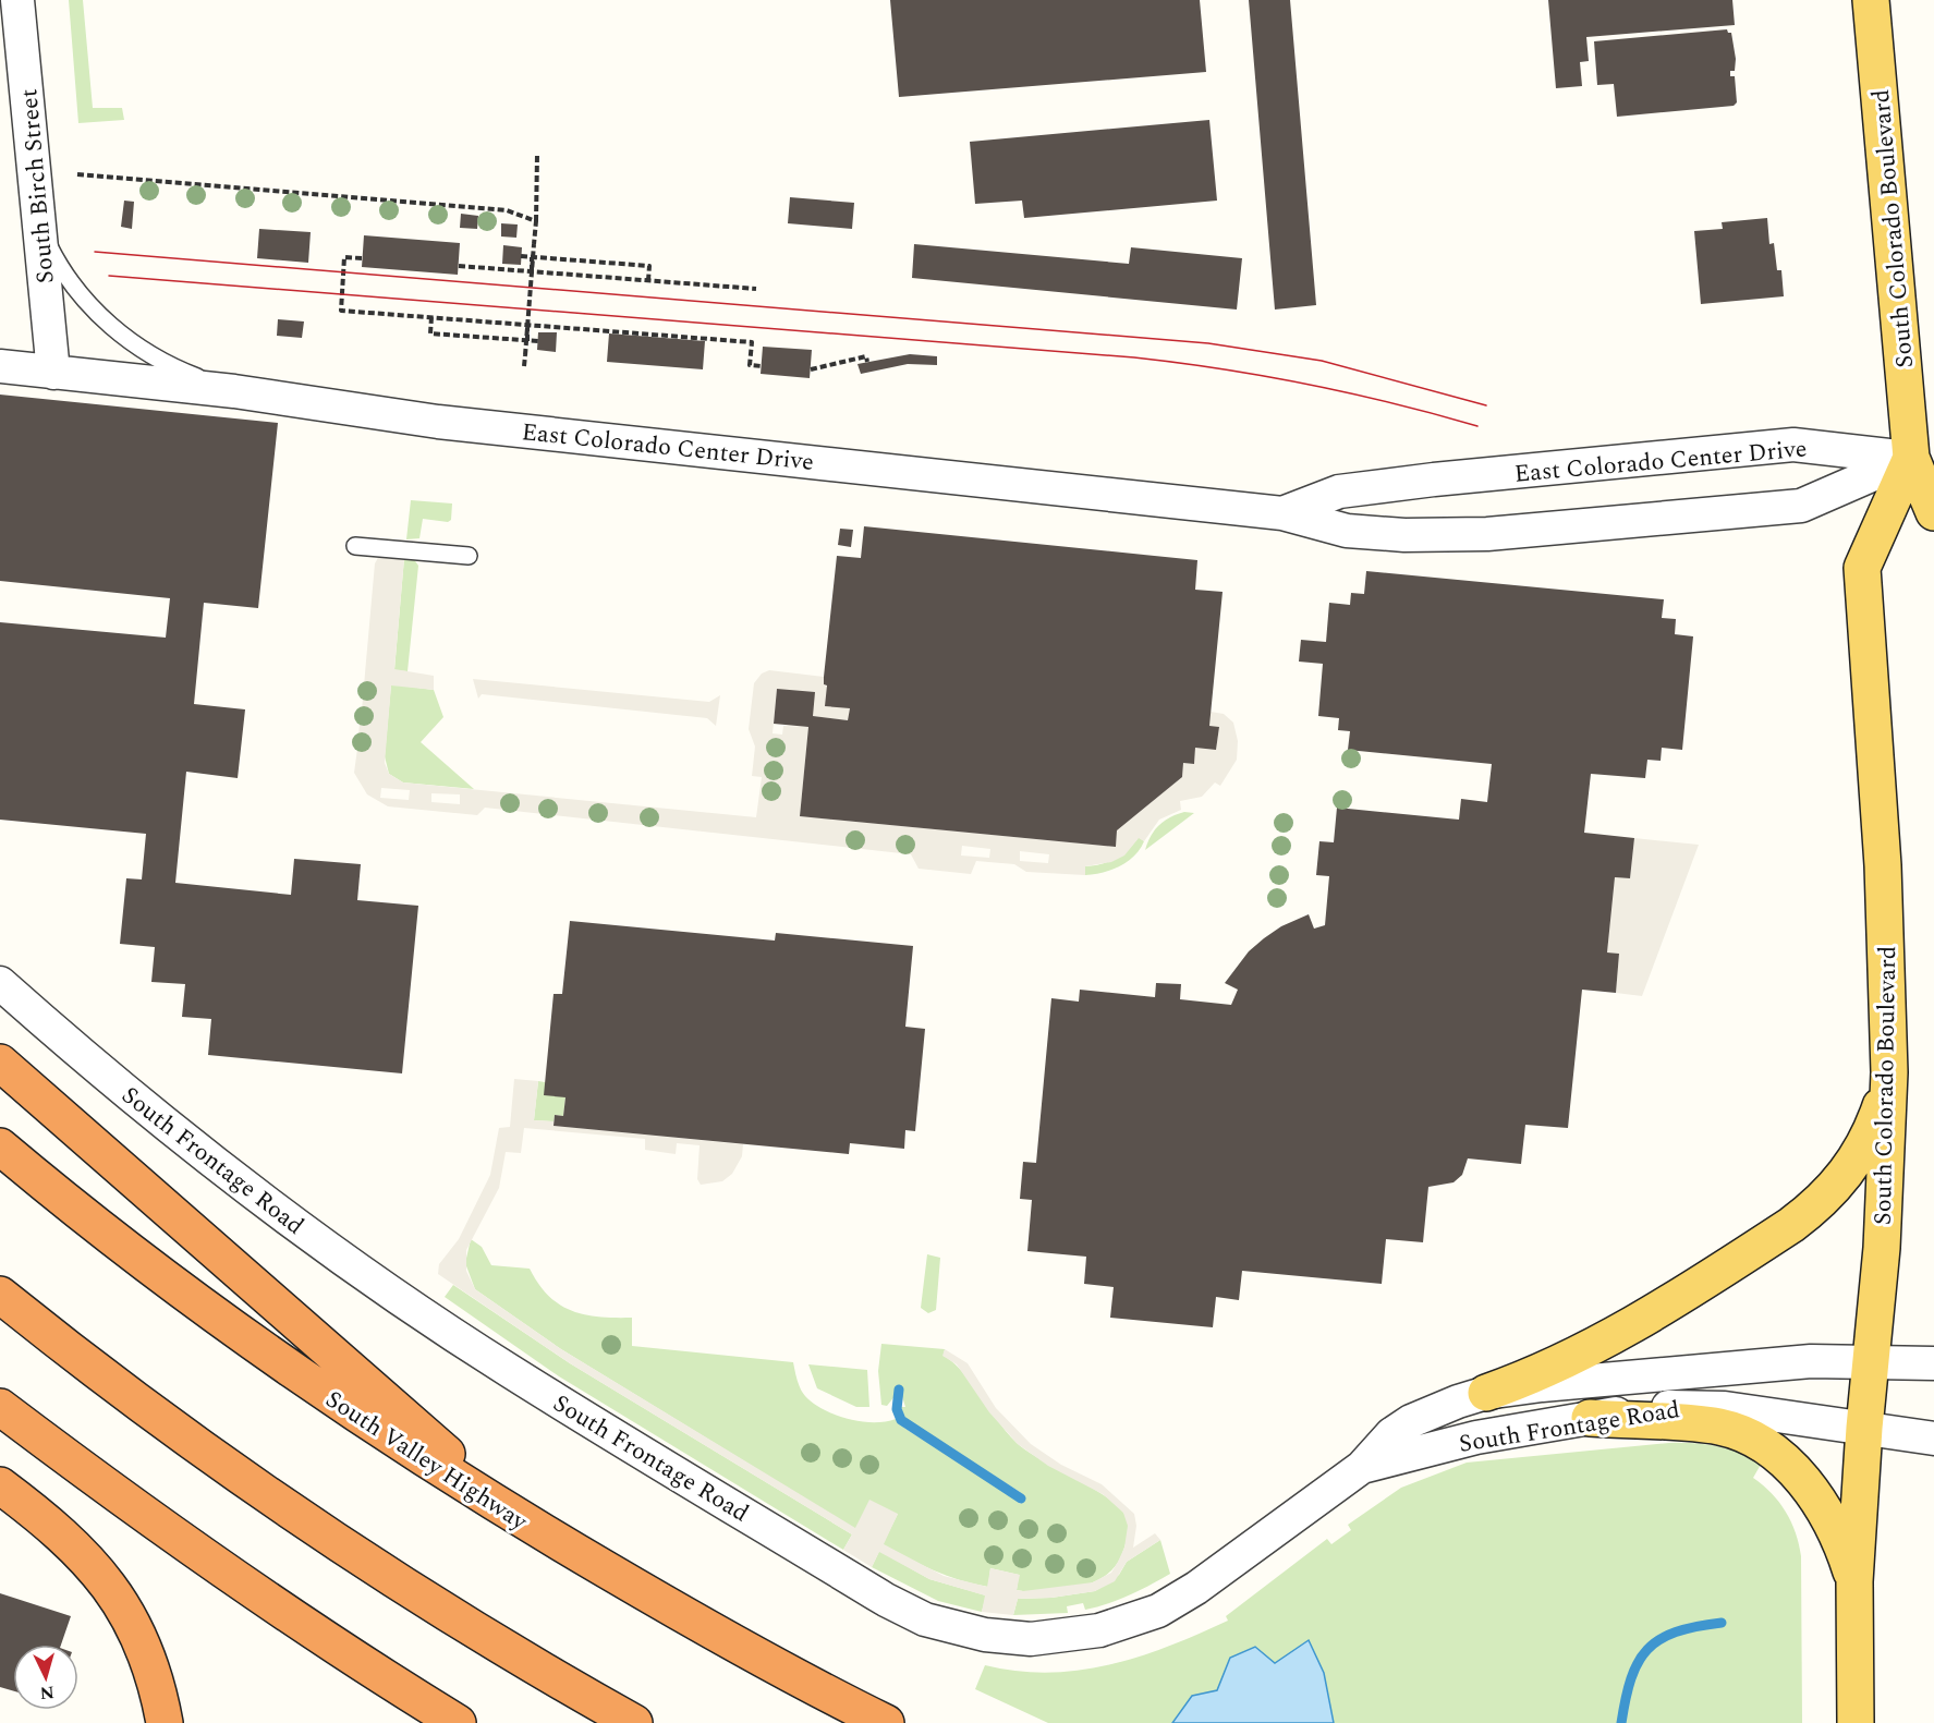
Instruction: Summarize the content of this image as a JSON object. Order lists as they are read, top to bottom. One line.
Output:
{"streets":{"highway":["South Valley Highway"],"main road":["South Colorado Boulevard"],"street":["South Birch Street","East Colorado Center Drive","South Frontage Road"]},"crossings":[["South Birch Street","East Colorado Center Drive"],["South Colorado Boulevard","East Colorado Center Drive"],["South Colorado Boulevard","South Frontage Road"]],"north":"bottom"}
